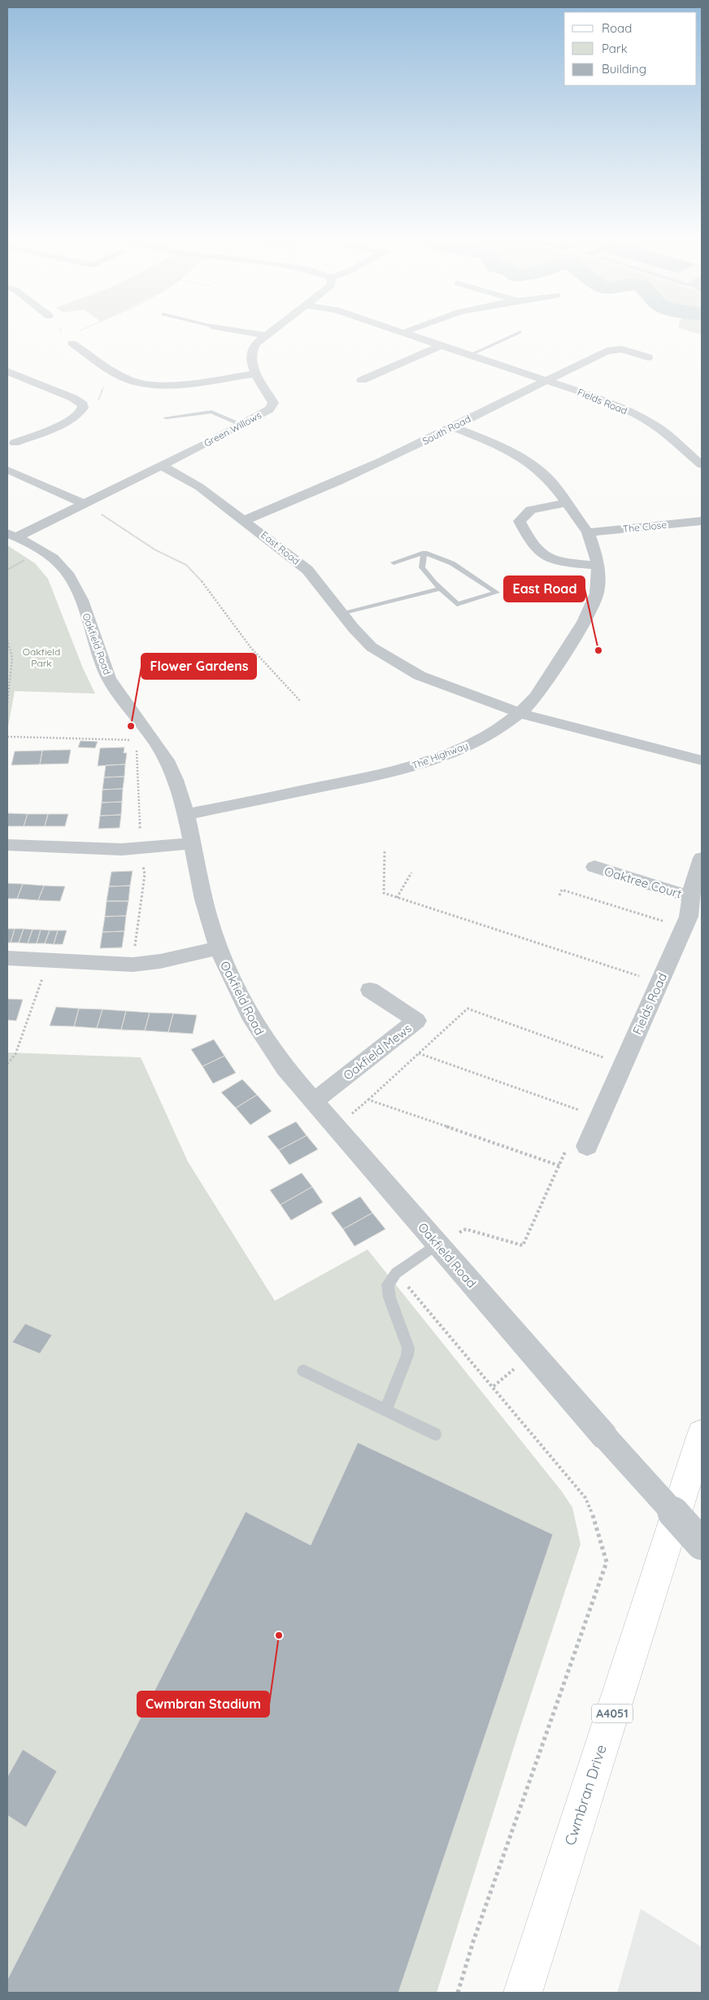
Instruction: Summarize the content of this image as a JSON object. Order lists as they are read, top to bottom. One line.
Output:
{"streets":{"main road":["A4051","Cwmbran Drive"],"street":["Fields Road","Green Willows","South Road","The Close","East Road","Oakfield Road","The Highway","Oaktree Court","Oakfield Mews"]},"crossings":[["Fields Road","South Road"],["Fields Road","Oaktree Court"],["Green Willows","East Road"],["Green Willows","Oakfield Road"],["South Road","East Road"],["South Road","The Highway"],["The Close","The Highway"],["East Road","The Highway"],["Oakfield Road","The Highway"],["Oakfield Road","Oakfield Mews"]],"parks":["Oakfield Park"],"places":["East Road","Flower Gardens","Cwmbran Stadium"],"legend":["Road","Park","Building"]}
